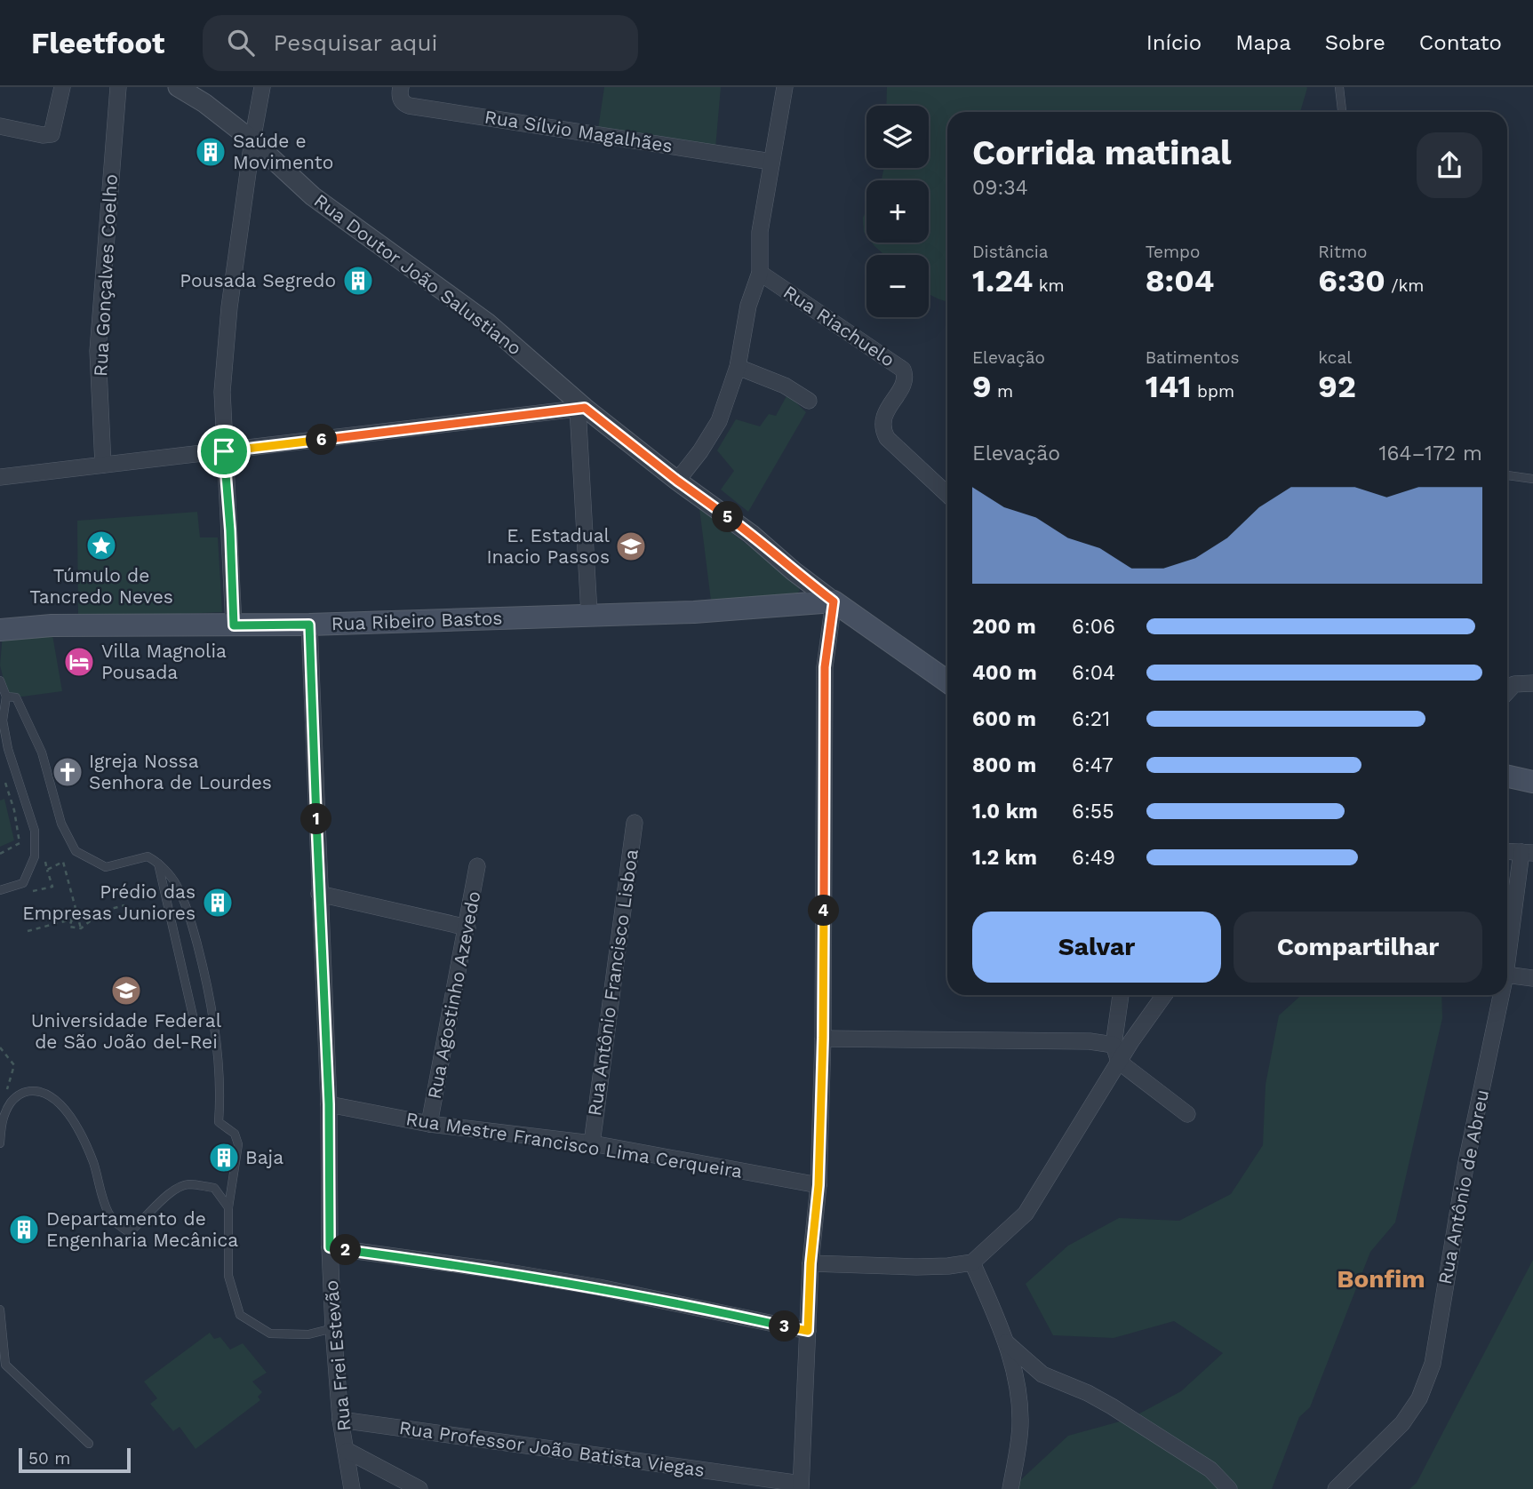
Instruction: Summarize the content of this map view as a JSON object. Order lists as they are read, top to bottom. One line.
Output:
{"streets":{"main road":["Rua Ribeiro Bastos"],"street":["Rua Sílvio Magalhães","Rua Doutor João Salustiano","Rua Gonçalves Coelho","Rua Riachuelo","Rua Antônio Francisco Lisboa","Rua Agostinho Azevedo","Rua Mestre Francisco Lima Cerqueira","Rua Antônio de Abreu","Rua Frei Estevão","Rua Professor João Batista Viegas"]},"crossings":[["Rua Doutor João Salustiano","Rua Ribeiro Bastos"],["Rua Ribeiro Bastos","Rua Frei Estevão"],["Rua Antônio Francisco Lisboa","Rua Mestre Francisco Lima Cerqueira"],["Rua Agostinho Azevedo","Rua Mestre Francisco Lima Cerqueira"],["Rua Mestre Francisco Lima Cerqueira","Rua Frei Estevão"],["Rua Frei Estevão","Rua Professor João Batista Viegas"]],"districts":["Bonfim"],"places":{"building":["Saúde e Movimento","Pousada Segredo","Prédio das Empresas Juniores","Baja","Departamento de Engenharia Mecânica"],"place":["Túmulo de Tancredo Neves"],"school or university":["E. Estadual Inacio Passos","Universidade Federal de São João del-Rei"],"hotel":["Villa Magnolia Pousada"],"church":["Igreja Nossa Senhora de Lourdes"]},"scale_bar":"50 m","page":{"header":"Fleetfoot","search":"Pesquisar aqui","nav":["Início","Mapa","Sobre","Contato"],"map_buttons":["+","−"],"heading":["Corrida matinal","09:34"],"stats":[["Distância","1.24 km"],["Tempo","8:04"],["Ritmo","6:30 /km"],["Elevação","9 m"],["Batimentos","141 bpm"],["kcal","92"]],"pins":["6","5","1","4","2","3"],"chart":["Elevação","164–172 m"],"list":[{"name":"200 m","note":"6:06"},{"name":"400 m","note":"6:04"},{"name":"600 m","note":"6:21"},{"name":"800 m","note":"6:47"},{"name":"1.0 km","note":"6:55"},{"name":"1.2 km","note":"6:49"}],"buttons":["Salvar","Compartilhar"],"scale":"50 m"}}
